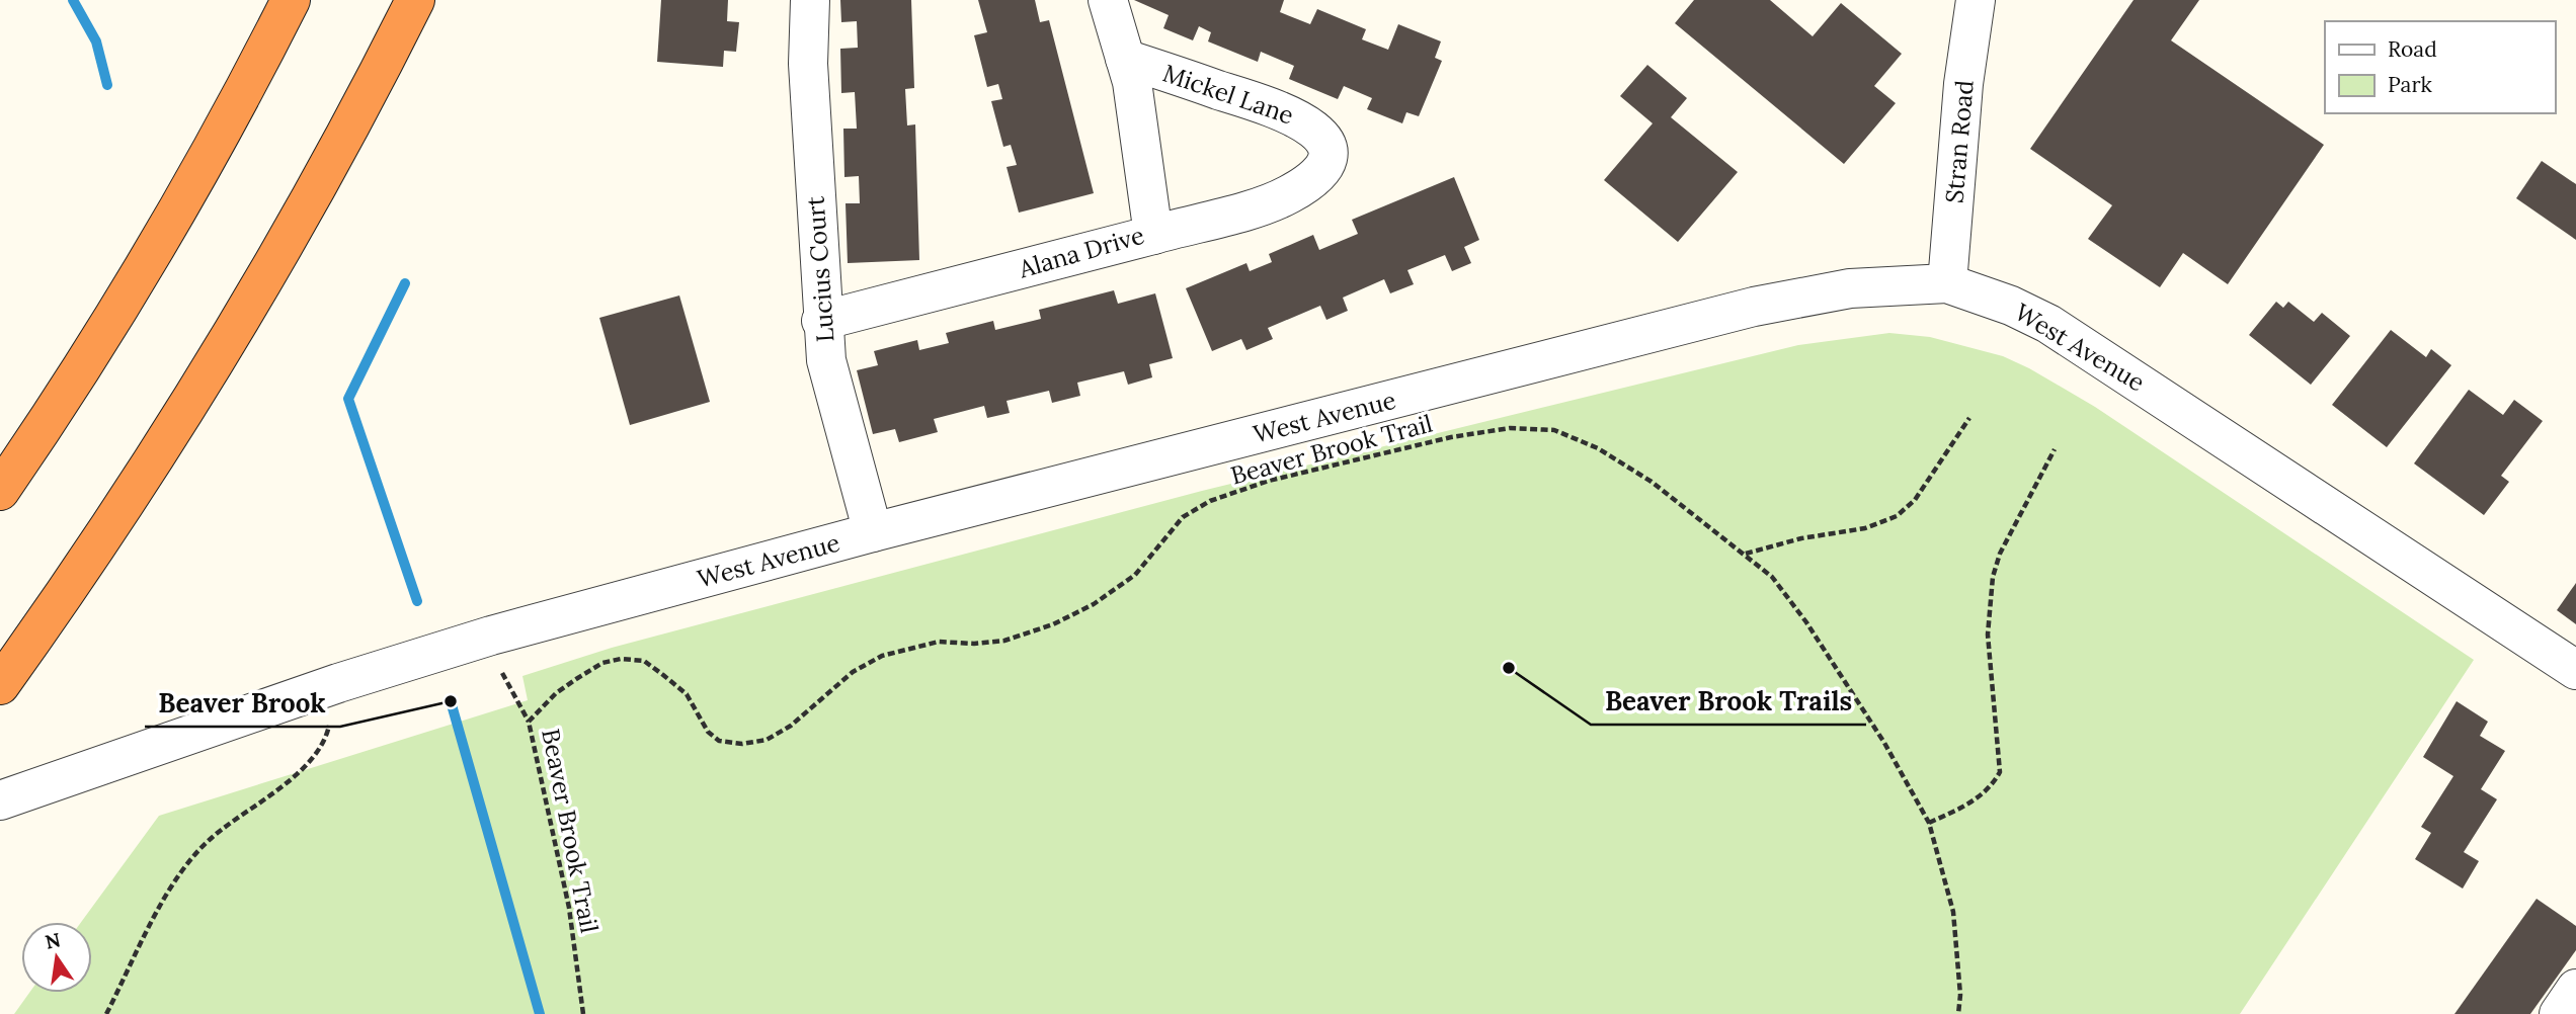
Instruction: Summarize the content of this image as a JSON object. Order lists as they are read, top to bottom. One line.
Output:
{"streets":{"street":["Mickel Lane","Stran Road","Alana Drive","Lucius Court","West Avenue"],"path":["Beaver Brook Trail"]},"crossings":[["Mickel Lane","Alana Drive"],["Stran Road","West Avenue"],["Alana Drive","Lucius Court"],["Lucius Court","West Avenue"]],"places":["Beaver Brook Trails","Beaver Brook"],"legend":["Road","Park"],"north":"top"}
